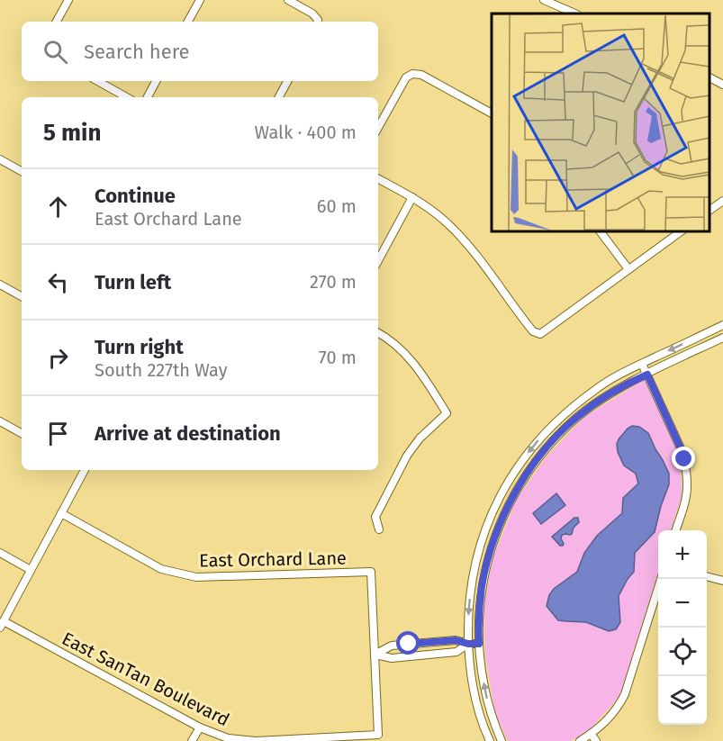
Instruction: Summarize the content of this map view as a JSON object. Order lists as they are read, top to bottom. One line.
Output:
{"streets":{"street":["East Orchard Lane","East SanTan Boulevard"]},"crossings":[["East Orchard Lane","East SanTan Boulevard"]],"page":{"search":"Search here","heading":["5 min","Walk · 400 m"],"list":[["Continue","East Orchard Lane","60 m"],["Turn left","270 m"],["Turn right","South 227th Way","70 m"],"Arrive at destination"],"map_buttons":["+","−"]}}
